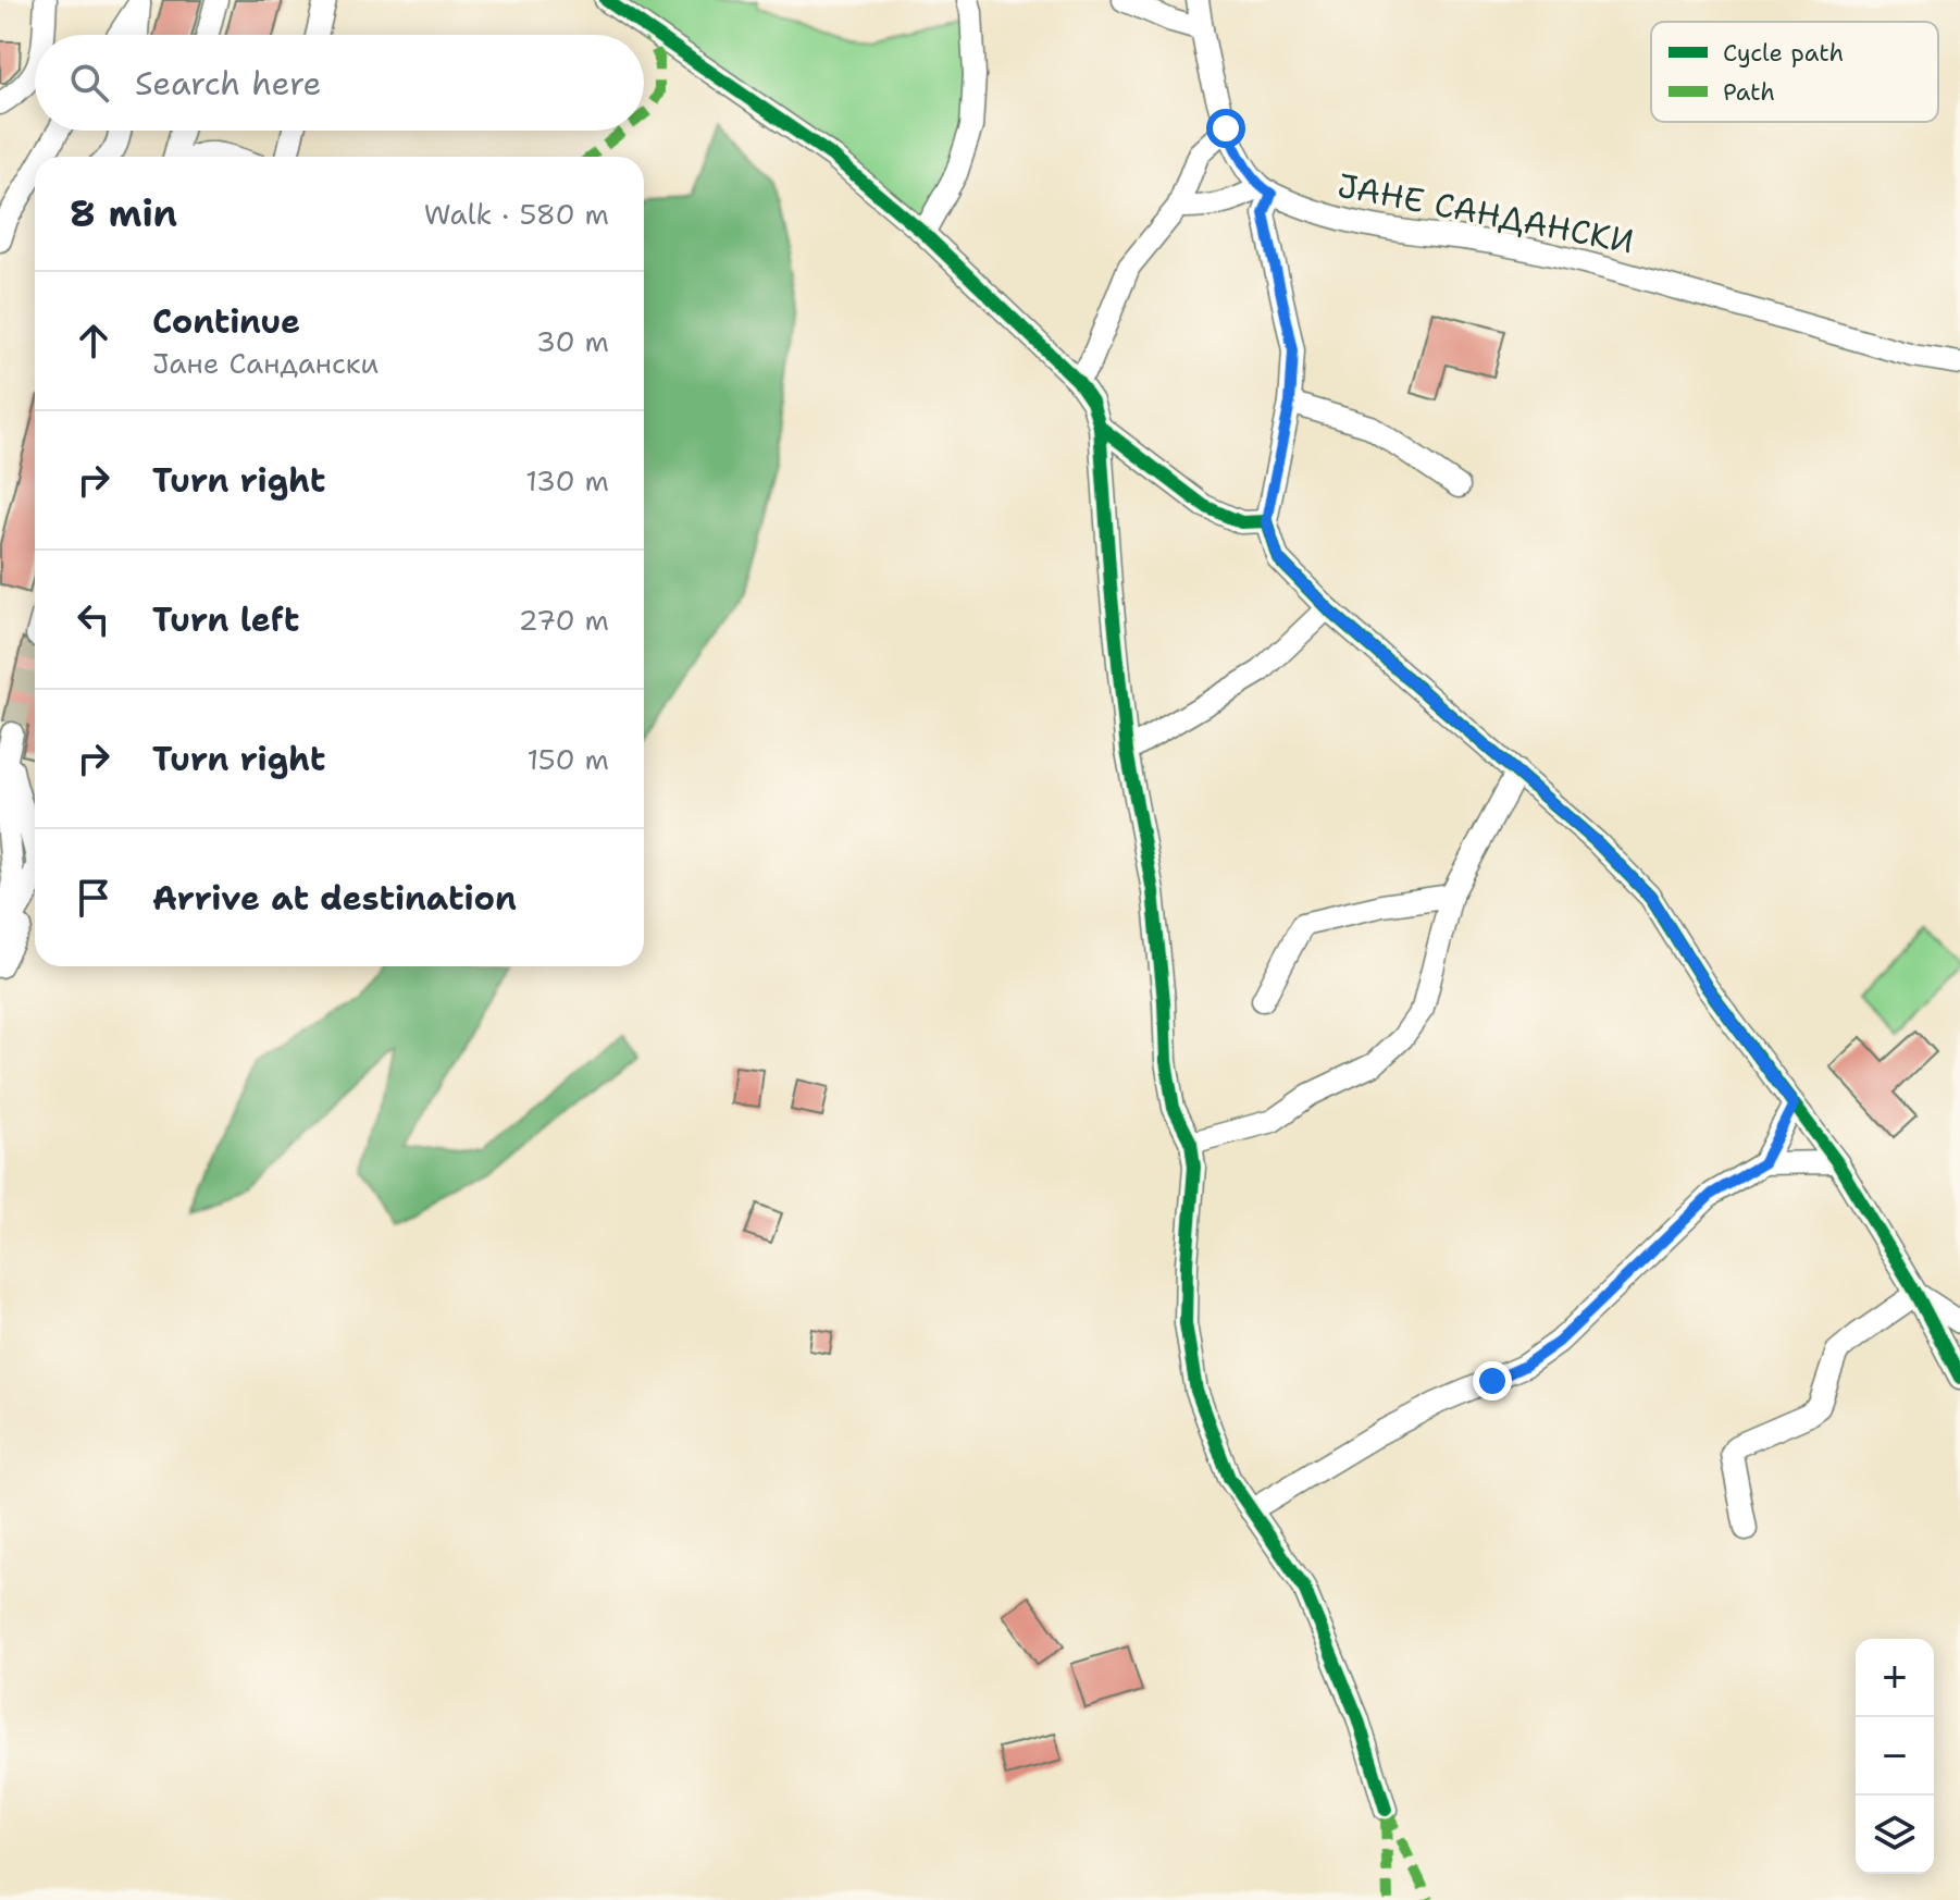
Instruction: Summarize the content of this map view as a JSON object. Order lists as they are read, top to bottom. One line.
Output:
{"streets":{"street":["ЈАНЕ САНДАНСКИ"]},"legend":["Cycle path","Path"],"page":{"search":"Search here","heading":["8 min","Walk · 580 m"],"list":[["Continue","Јане Сандански","30 m"],["Turn right","130 m"],["Turn left","270 m"],["Turn right","150 m"],"Arrive at destination"],"map_buttons":["+","−"]}}
